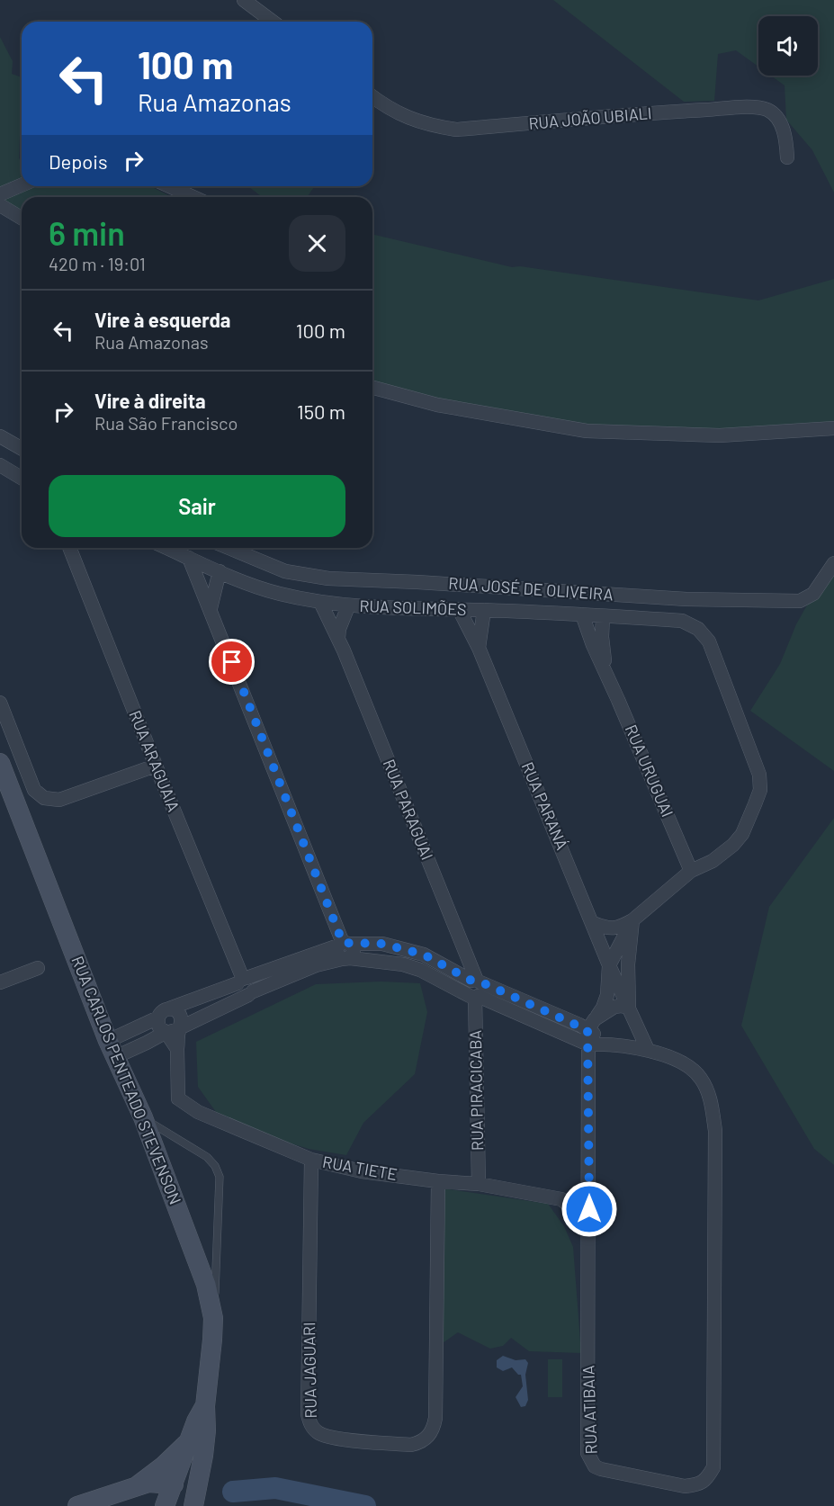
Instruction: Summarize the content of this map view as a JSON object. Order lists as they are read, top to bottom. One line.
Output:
{"streets":{"street":["RUA JOÃO UBIALI","RUA JOSÉ DE OLIVEIRA","RUA SOLIMÕES","RUA ARAGUAIA","RUA URUGUAI","RUA PARANÁ","RUA PARAGUAI","RUA CARLOS PENTEADO STEVENSON","RUA PIRACICABA","RUA TIETE","RUA JAGUARI","RUA ATIBAIA"]},"crossings":[["RUA SOLIMÕES","RUA URUGUAI"],["RUA SOLIMÕES","RUA PARANÁ"],["RUA SOLIMÕES","RUA PARAGUAI"],["RUA PARANÁ","RUA ATIBAIA"],["RUA PARAGUAI","RUA PIRACICABA"],["RUA PIRACICABA","RUA TIETE"],["RUA TIETE","RUA JAGUARI"],["RUA TIETE","RUA ATIBAIA"]],"page":{"turn":["100 m","Rua Amazonas"],"then":"Depois","heading":["6 min","420 m · 19:01"],"list":[{"name":"Vire à esquerda","note":"Rua Amazonas","value":"100 m"},{"name":"Vire à direita","note":"Rua São Francisco","value":"150 m"}],"buttons":"Sair"}}
